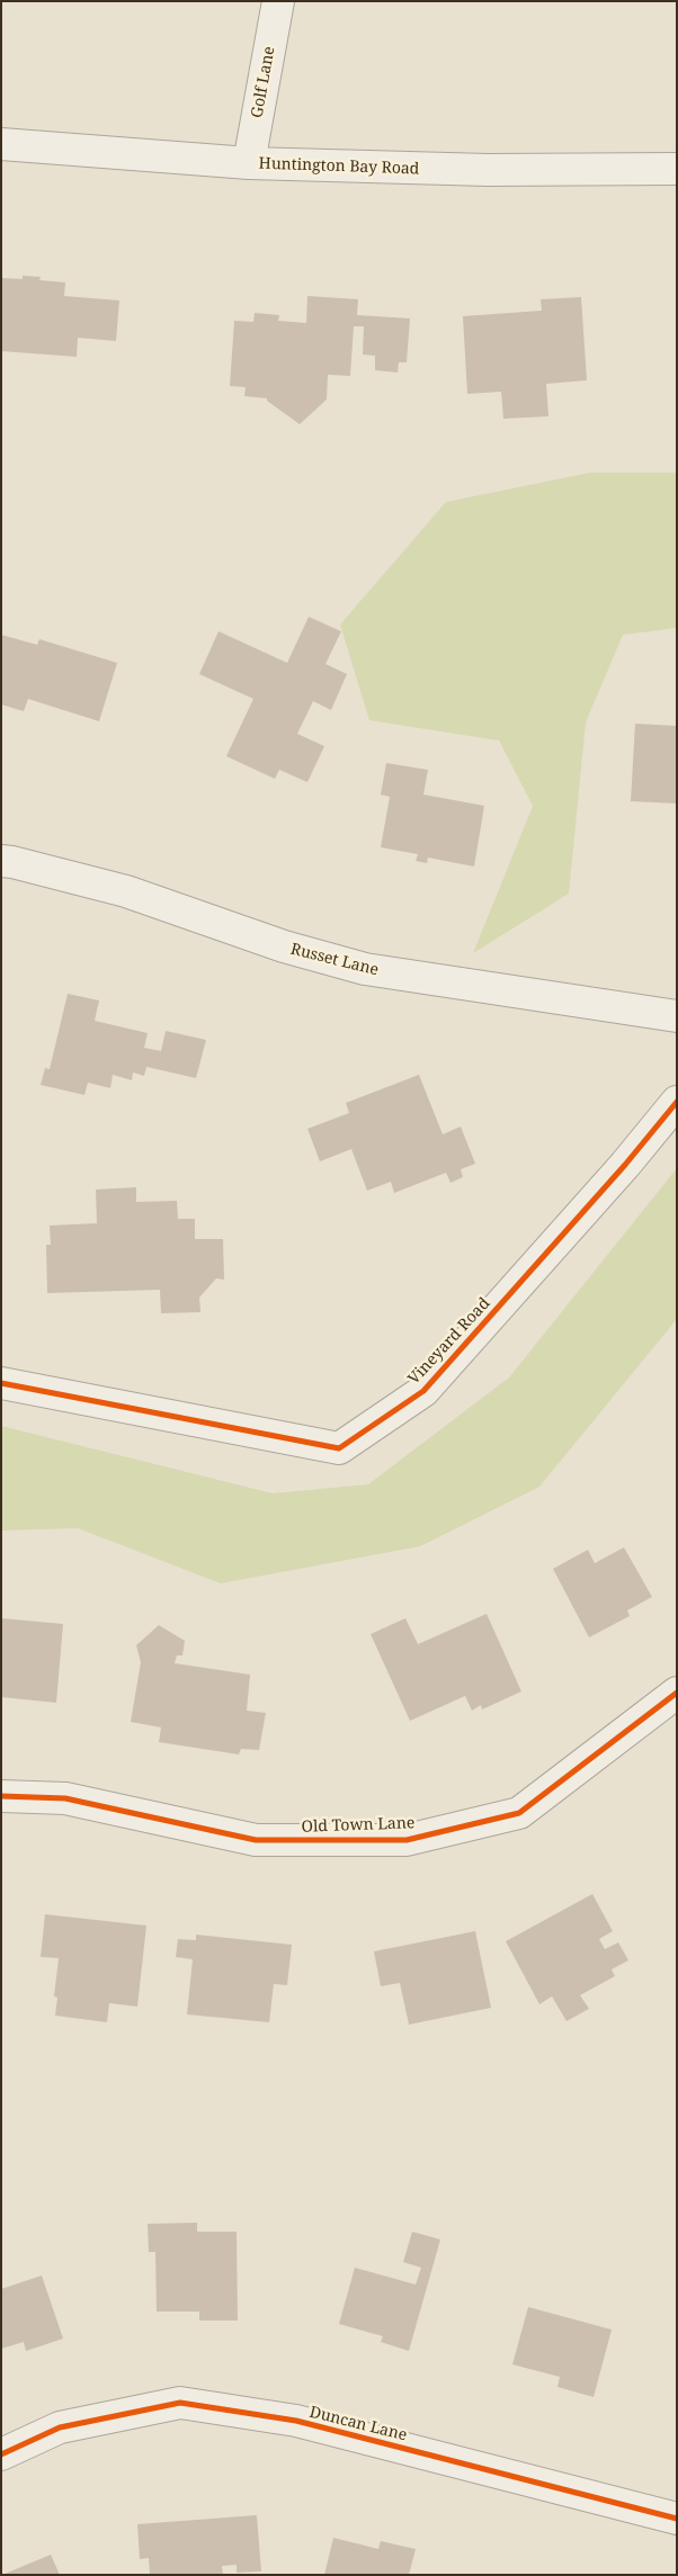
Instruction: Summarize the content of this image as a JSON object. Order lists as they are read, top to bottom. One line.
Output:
{"streets":{"street":["Golf Lane","Huntington Bay Road","Russet Lane","Vineyard Road","Old Town Lane","Duncan Lane"]},"crossings":[["Golf Lane","Huntington Bay Road"]]}
